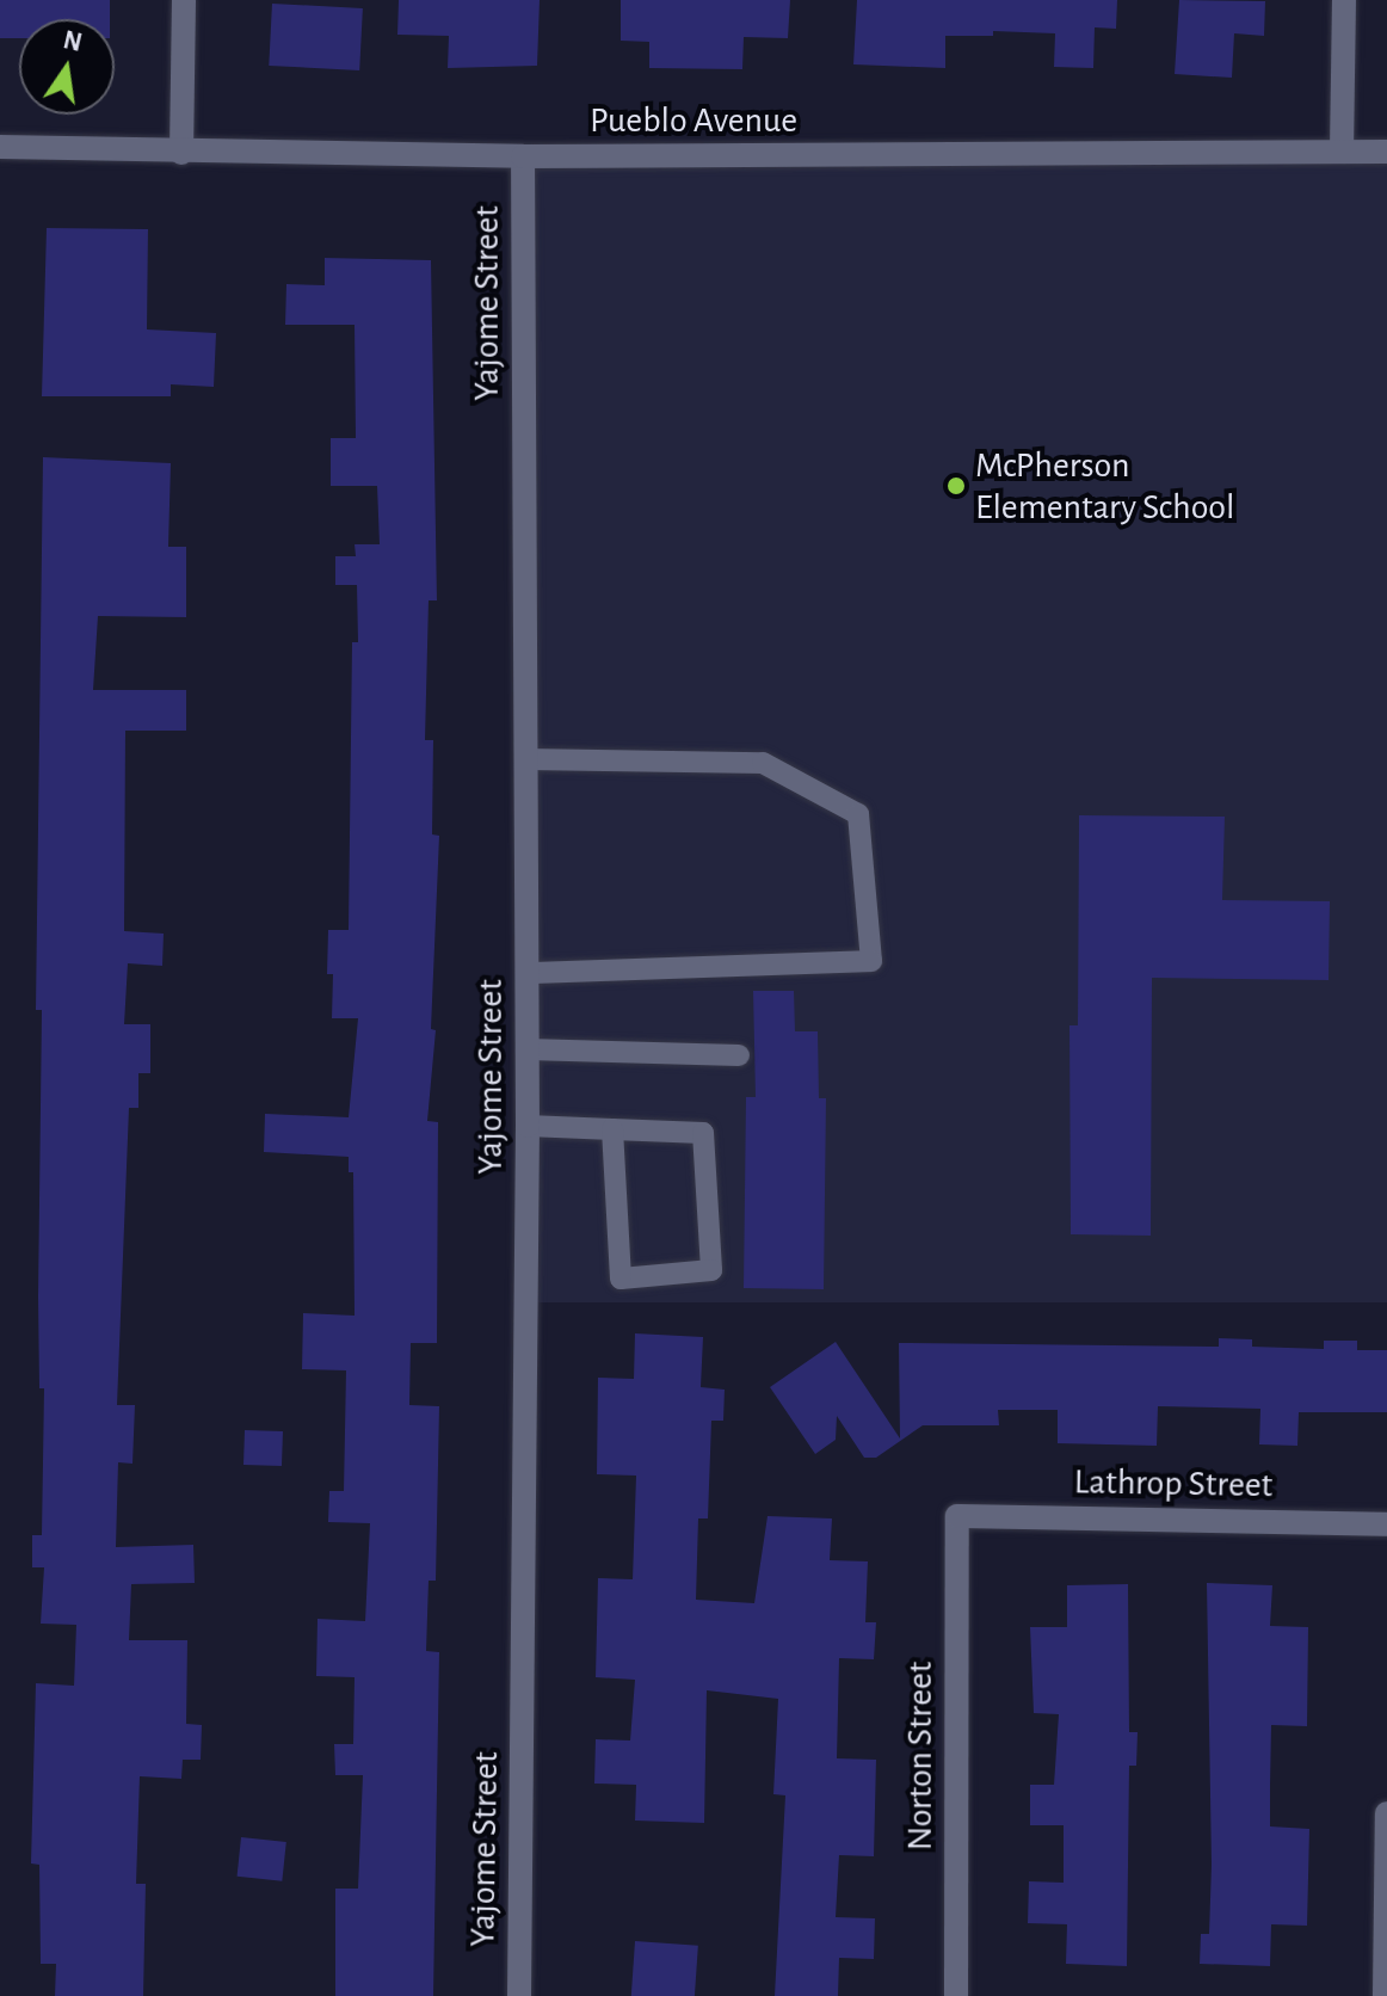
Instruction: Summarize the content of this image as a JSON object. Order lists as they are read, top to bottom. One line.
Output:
{"streets":{"street":["Pueblo Avenue","Yajome Street","Lathrop Street","Norton Street"]},"crossings":[["Pueblo Avenue","Yajome Street"],["Lathrop Street","Norton Street"]],"places":["McPherson Elementary School"],"north":"top"}
